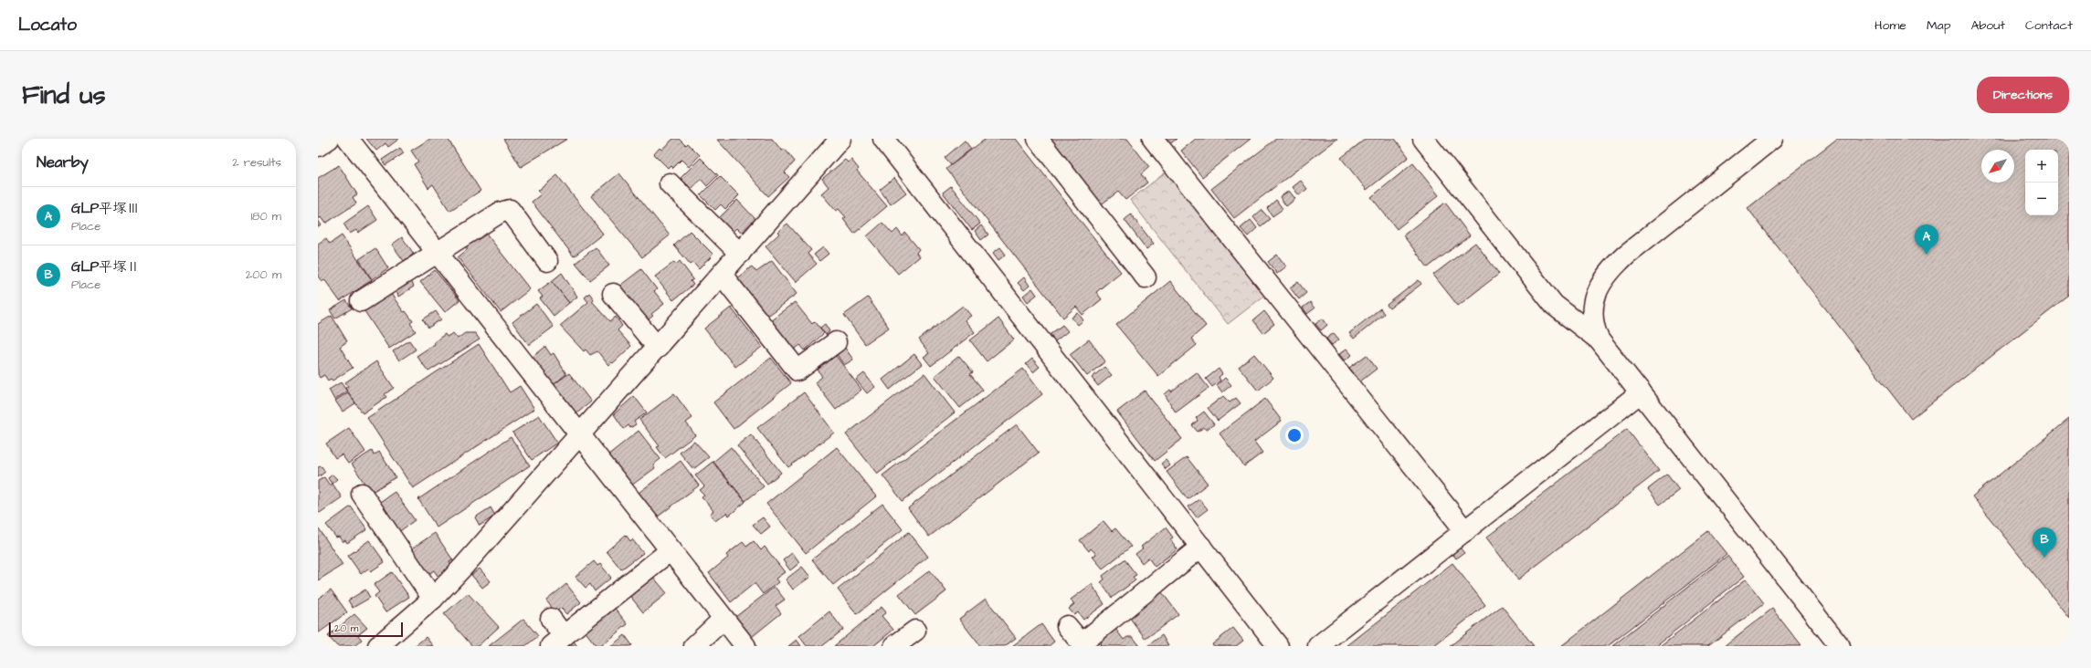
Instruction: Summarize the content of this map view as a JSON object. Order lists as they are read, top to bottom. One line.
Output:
{"scale_bar":"20 m","north":"bottom left","page":{"header":"Locato","nav":["Home","Map","About","Contact"],"buttons":"Directions","title":"Find us","heading":["Nearby","2 results"],"map_buttons":["+","−"],"list":[{"mark":"A","name":"GLP平塚Ⅲ","note":"Place","value":"180 m"},{"mark":"B","name":"GLP平塚Ⅱ","note":"Place","value":"200 m"}],"pins":["A","B"],"scale":"20 m"}}
